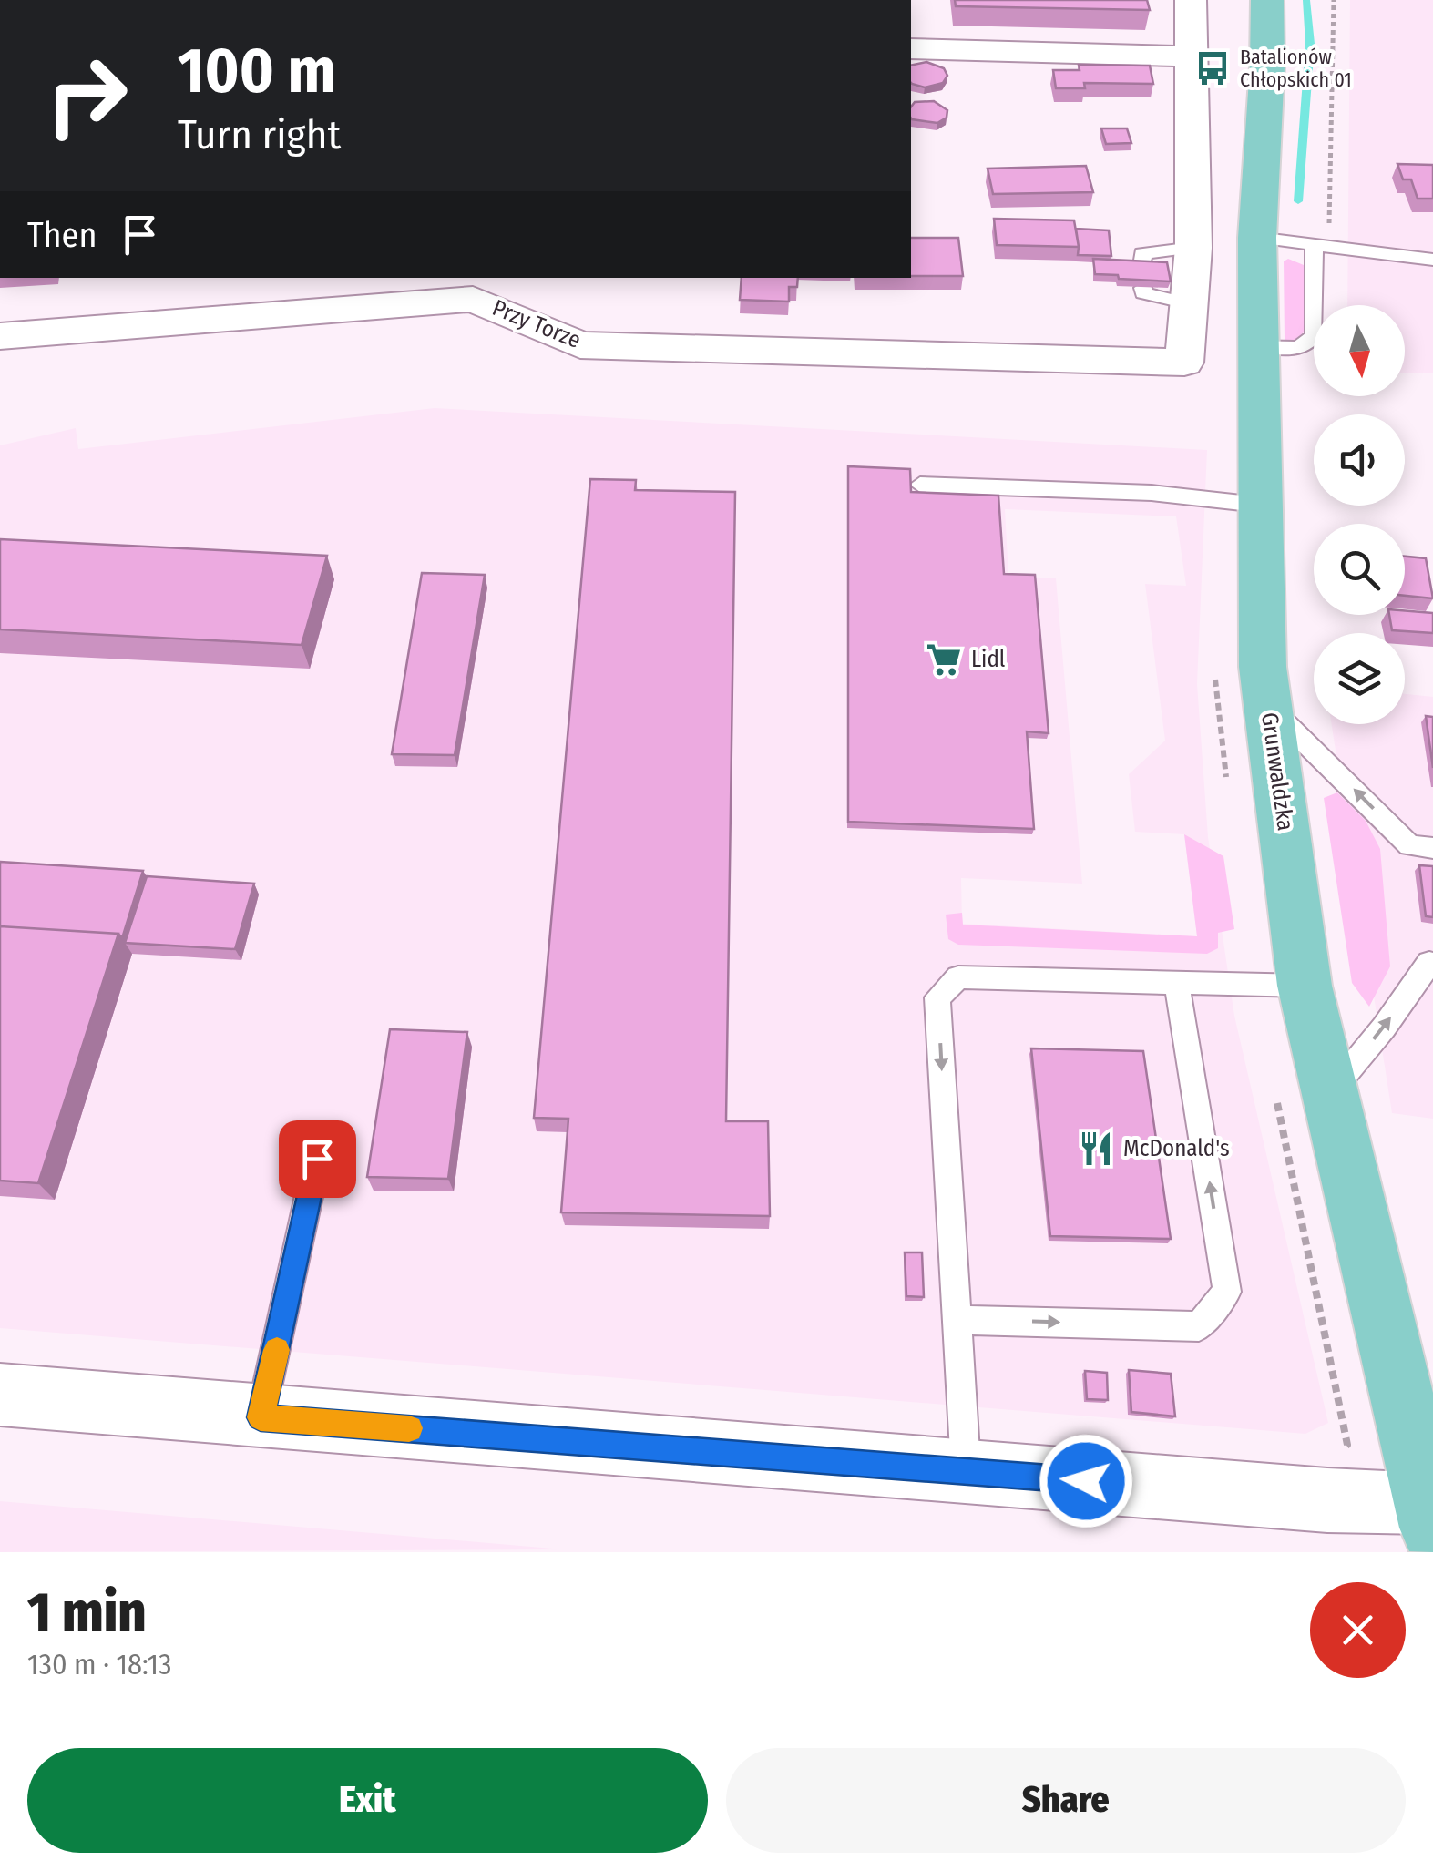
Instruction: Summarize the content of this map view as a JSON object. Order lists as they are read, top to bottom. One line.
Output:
{"streets":{"main road":["Grunwaldzka"],"street":["Przy Torze"]},"places":{"bus stop":["Batalionów Chłopskich 01"],"supermarket":["Lidl"],"restaurant":["McDonald's"]},"north":"bottom","page":{"turn":["100 m","Turn right"],"then":"Then","heading":["1 min","130 m · 18:13"],"buttons":["Exit","Share"]}}
